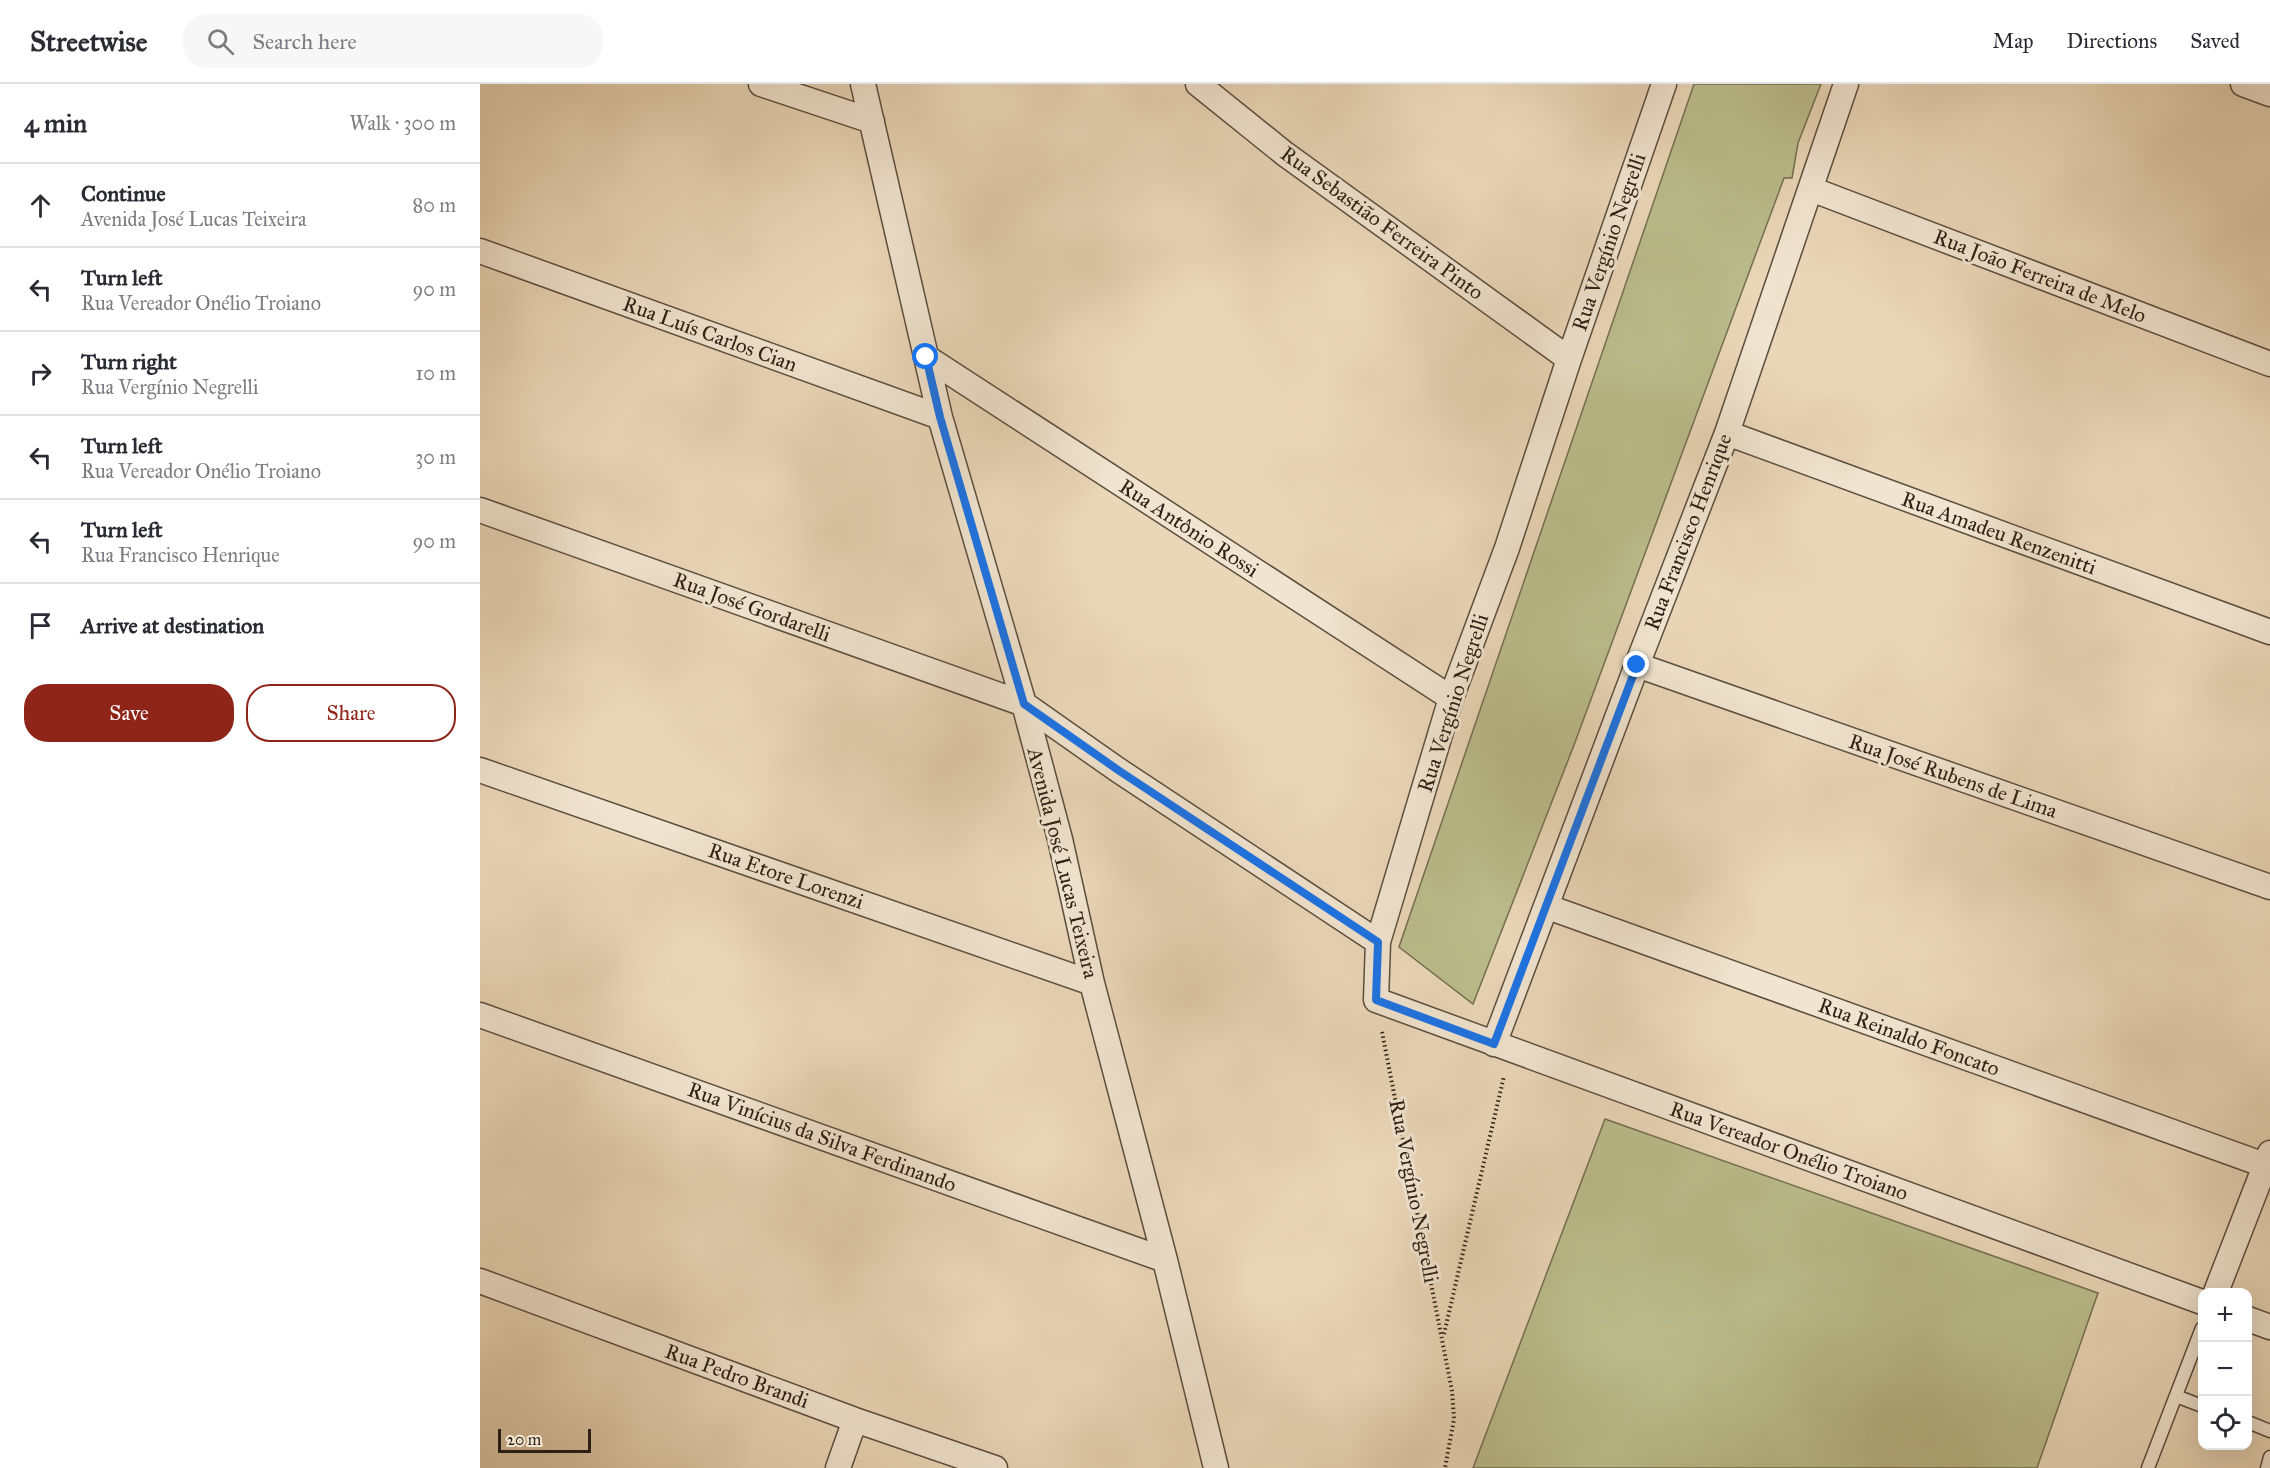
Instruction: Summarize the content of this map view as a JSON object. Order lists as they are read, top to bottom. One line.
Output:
{"streets":{"street":["Rua Sebastião Ferreira Pinto","Rua Vergínio Negrelli","Rua João Ferreira de Melo","Rua Luís Carlos Cian","Rua Antônio Rossi","Rua Francisco Henrique","Rua Amadeu Renzenitti","Rua José Gordarelli","Rua José Rubens de Lima","Avenida José Lucas Teixeira","Rua Etore Lorenzi","Rua Reinaldo Foncato","Rua Vinícius da Silva Ferdinando","Rua Vereador Onélio Troiano","Rua Pedro Brandi"]},"crossings":[["Rua Sebastião Ferreira Pinto","Rua Vergínio Negrelli"],["Rua Vergínio Negrelli","Rua Antônio Rossi"],["Rua Vergínio Negrelli","Rua Vereador Onélio Troiano"],["Rua João Ferreira de Melo","Rua Francisco Henrique"],["Rua Luís Carlos Cian","Avenida José Lucas Teixeira"],["Rua Antônio Rossi","Avenida José Lucas Teixeira"],["Rua Francisco Henrique","Rua Amadeu Renzenitti"],["Rua Francisco Henrique","Rua José Rubens de Lima"],["Rua Francisco Henrique","Rua Reinaldo Foncato"],["Rua Francisco Henrique","Rua Vereador Onélio Troiano"],["Rua José Gordarelli","Avenida José Lucas Teixeira"],["Avenida José Lucas Teixeira","Rua Etore Lorenzi"],["Avenida José Lucas Teixeira","Rua Vinícius da Silva Ferdinando"]],"scale_bar":"20 m","page":{"header":"Streetwise","search":"Search here","nav":["Map","Directions","Saved"],"heading":["4 min","Walk · 300 m"],"list":[["Continue","Avenida José Lucas Teixeira","80 m"],["Turn left","Rua Vereador Onélio Troiano","90 m"],["Turn right","Rua Vergínio Negrelli","10 m"],["Turn left","Rua Vereador Onélio Troiano","30 m"],["Turn left","Rua Francisco Henrique","90 m"],"Arrive at destination"],"buttons":["Save","Share"],"map_buttons":["+","−"],"scale":"20 m"}}
